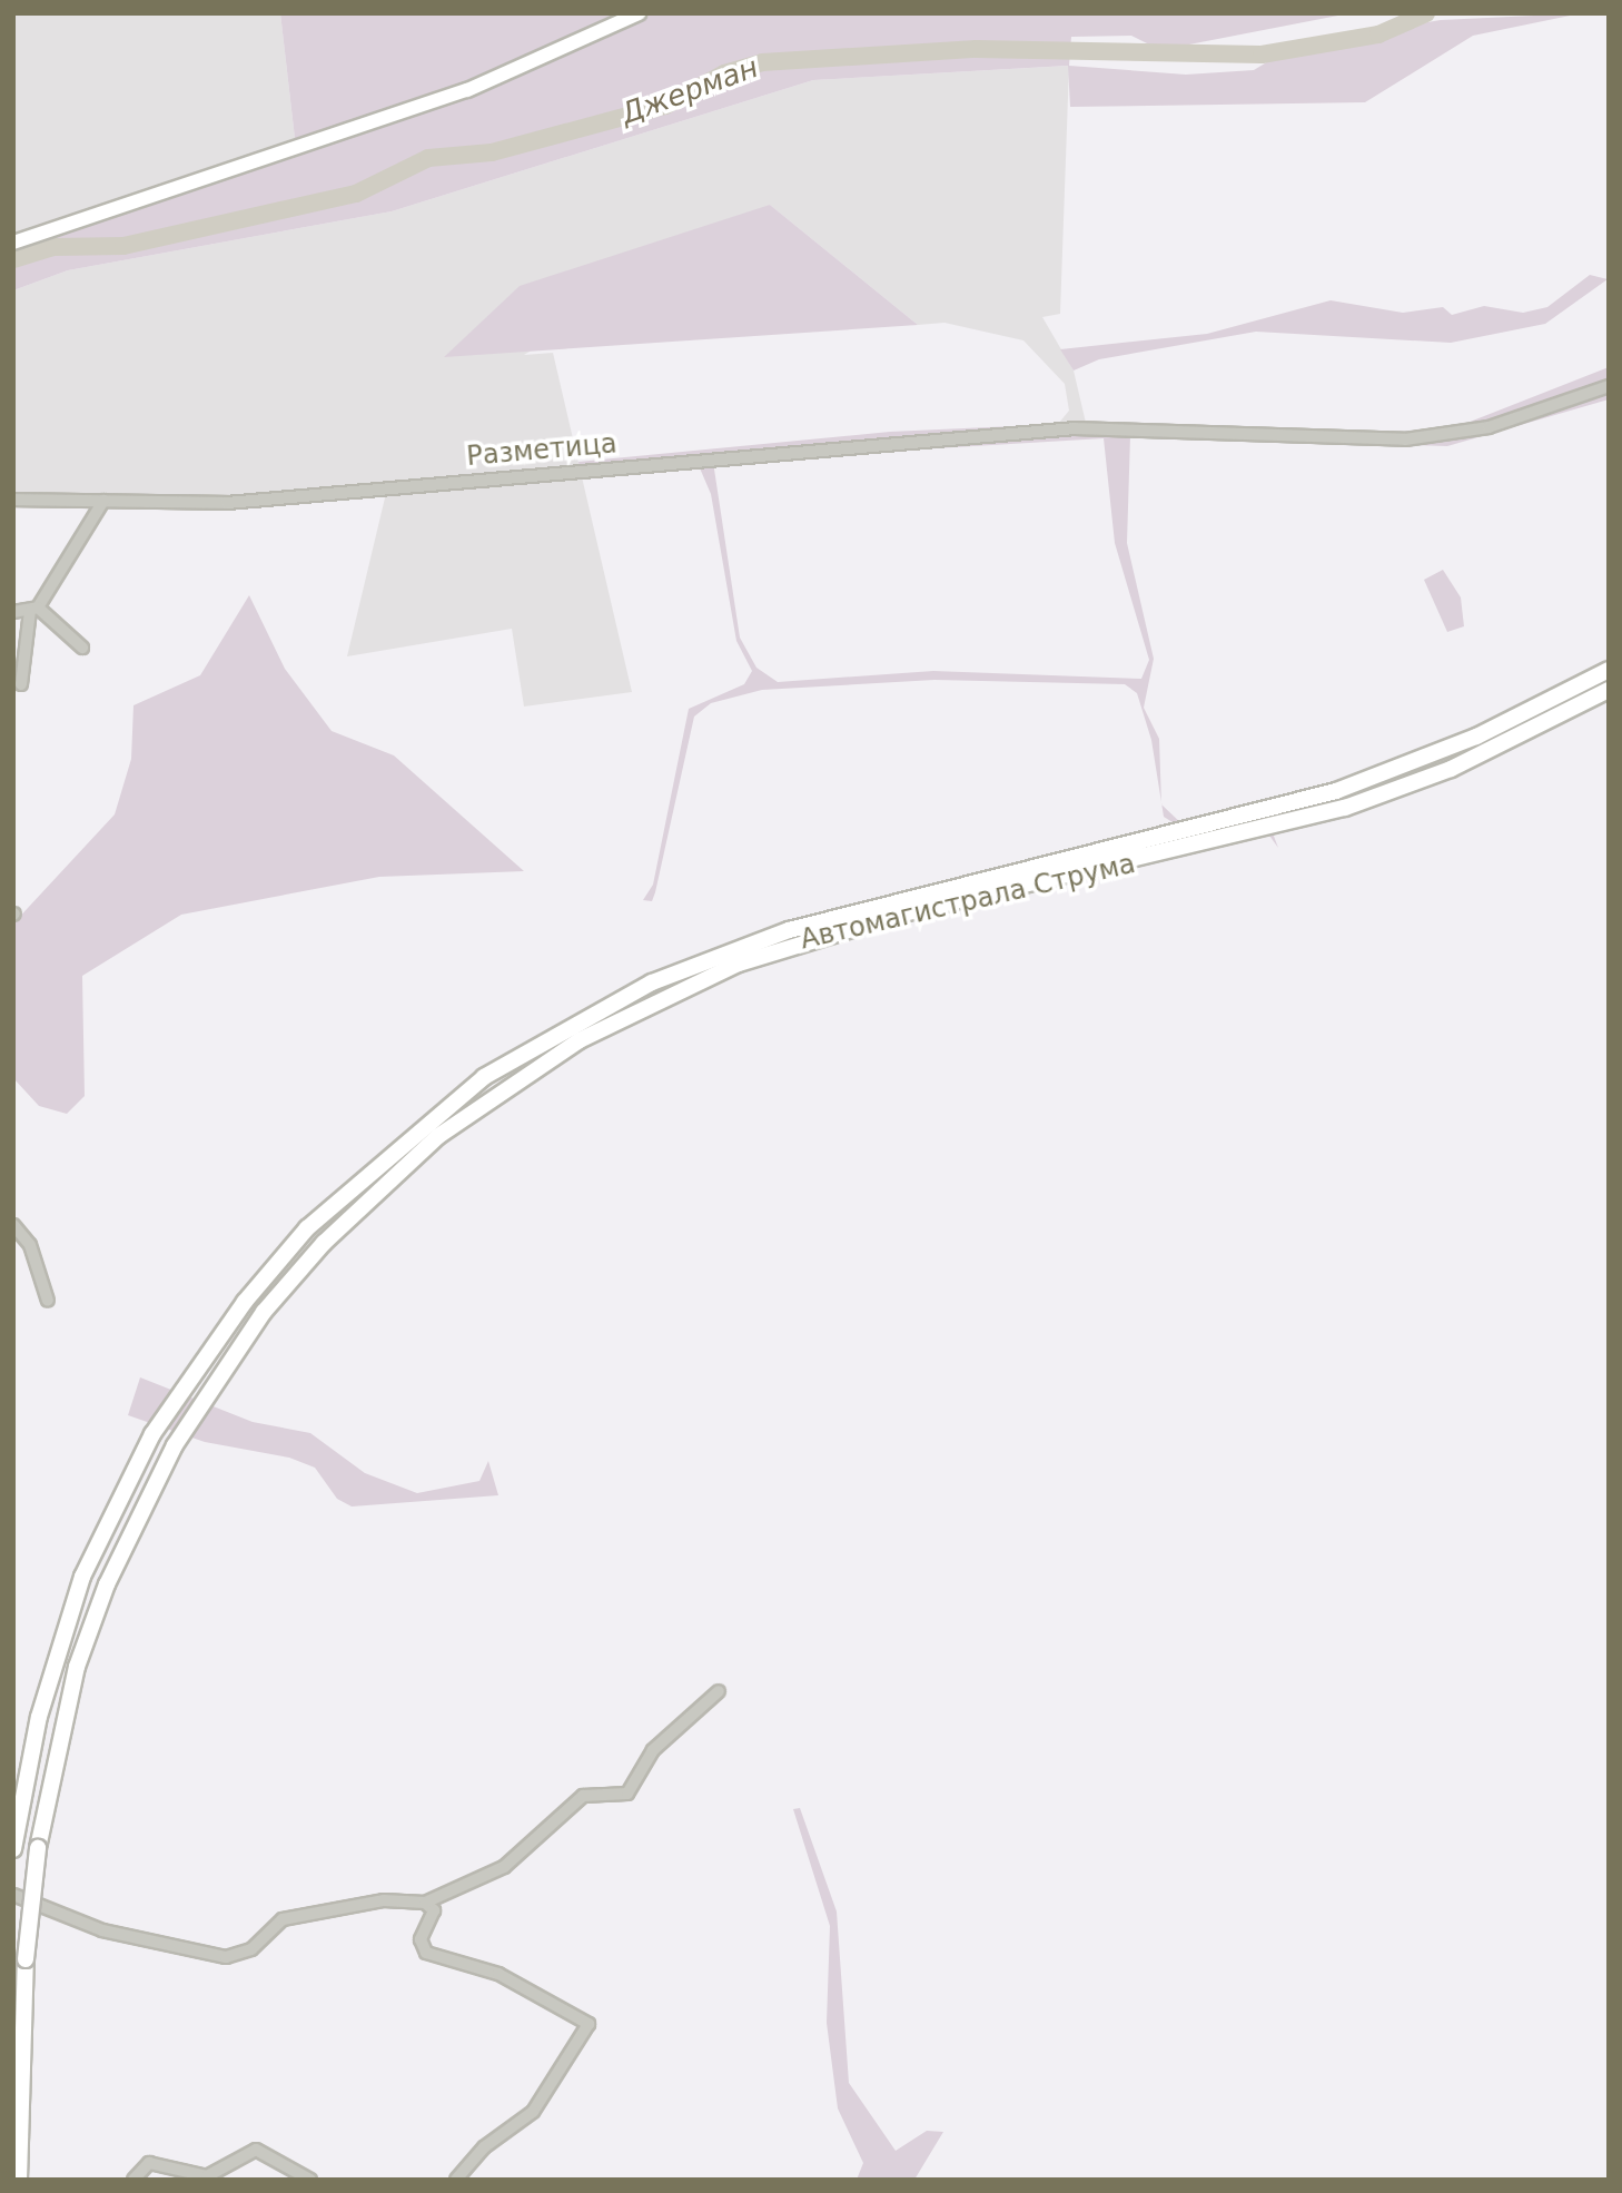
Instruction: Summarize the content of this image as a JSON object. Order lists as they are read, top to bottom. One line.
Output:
{"streets":{"highway":["Автомагистрала Струма"],"street":["Разметица"]},"water":["Джерман"]}
